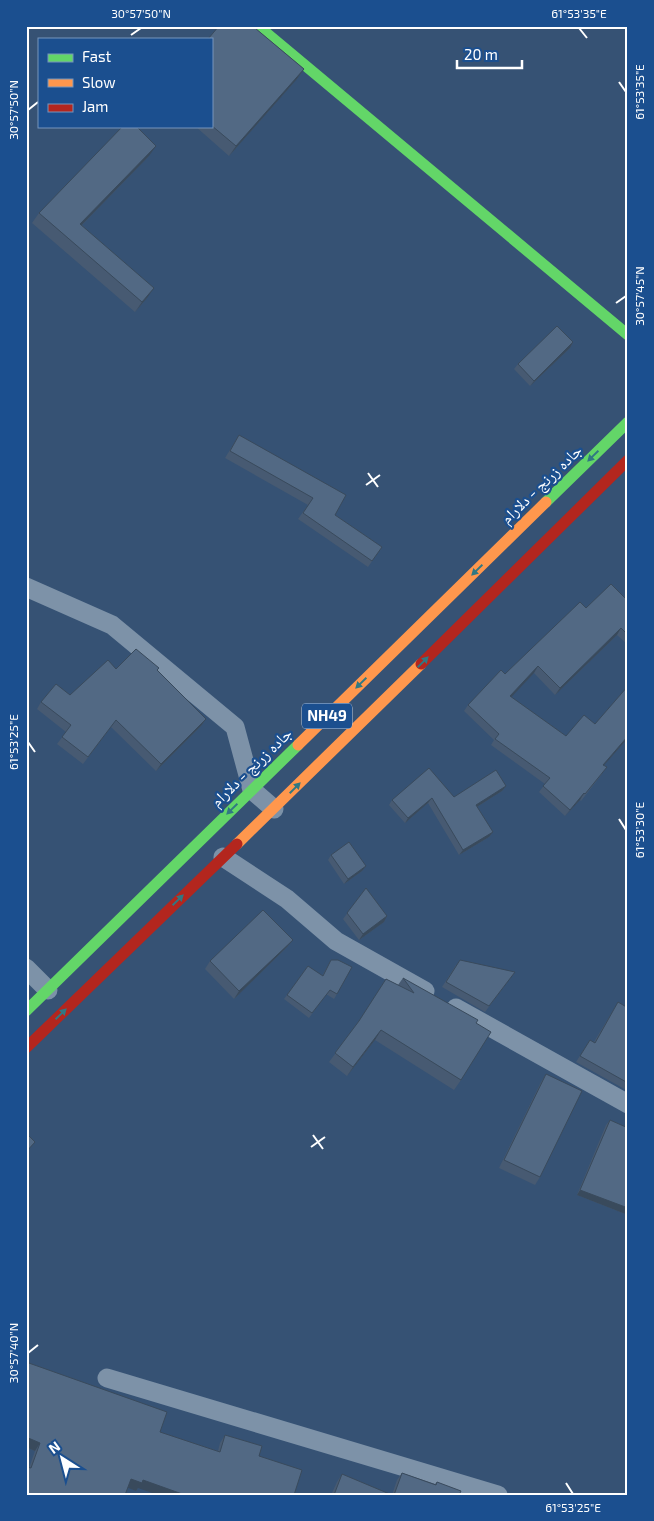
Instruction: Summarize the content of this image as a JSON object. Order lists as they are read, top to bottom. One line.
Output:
{"streets":{"main road":["جاده زرنج - دلارام","NH49"]},"legend":["Fast","Slow","Jam"],"scale_bar":"20 m","north":"top left","coordinates":["30°57'50\"N","61°53'35\"E","30°57'45\"N","61°53'25\"E","61°53'30\"E","30°57'40\"N"]}
